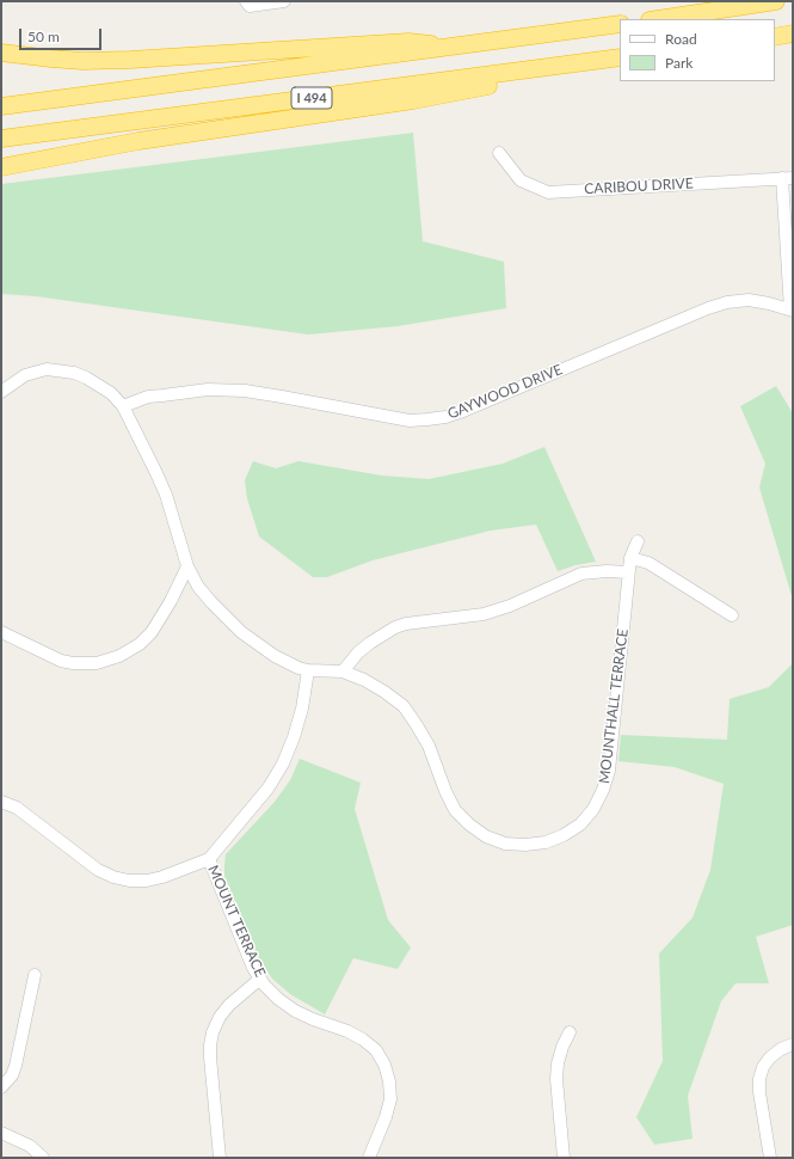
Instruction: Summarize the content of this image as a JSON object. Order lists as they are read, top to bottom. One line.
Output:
{"streets":{"highway":["I 494"],"street":["CARIBOU DRIVE","GAYWOOD DRIVE","MOUNTHALL TERRACE","MOUNT TERRACE"]},"crossings":[["MOUNTHALL TERRACE","MOUNT TERRACE"]],"legend":["Road","Park"],"scale_bar":"50 m"}
